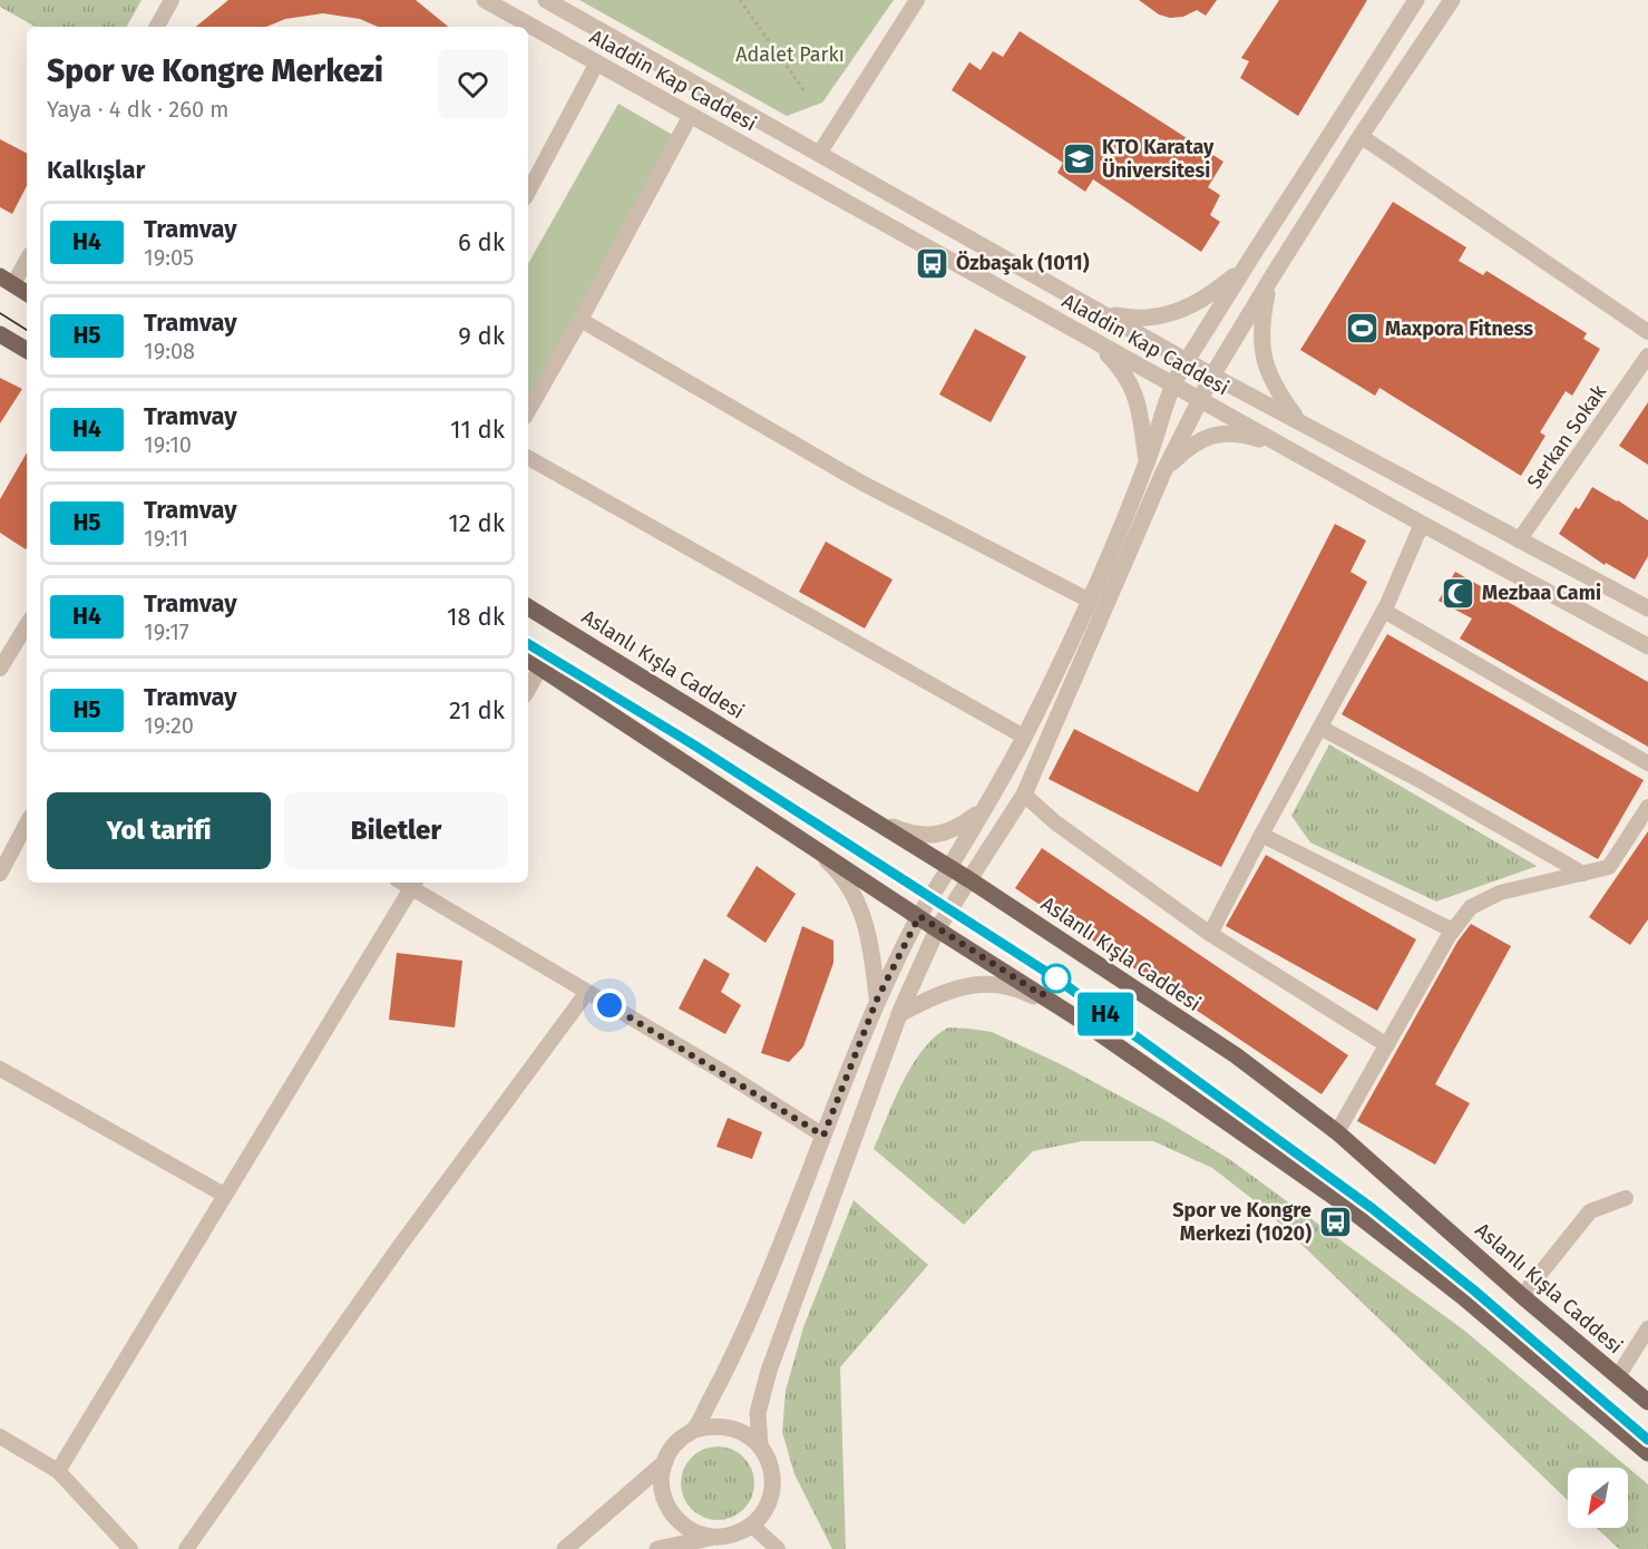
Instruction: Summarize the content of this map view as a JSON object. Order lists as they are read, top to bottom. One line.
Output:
{"streets":{"main road":["Aslanlı Kışla Caddesi"],"street":["Aladdin Kap Caddesi","Serkan Sokak"]},"crossings":[["Aladdin Kap Caddesi","Serkan Sokak"]],"parks":["Adalet Parkı"],"places":{"school or university":["KTO Karatay Üniversitesi"],"bus stop":["Özbaşak (1011)","Spor ve Kongre Merkezi (1020)"],"sports":["Maxpora Fitness"],"mosque":["Mezbaa Cami"]},"lines":["tram line H4"],"north":"bottom left","page":{"on_map":"H4","heading":[["Spor ve Kongre Merkezi","Yaya · 4 dk · 260 m"],"Kalkışlar"],"list":[{"mark":"H4","name":"Tramvay","note":"19:05","value":"6 dk"},{"mark":"H5","name":"Tramvay","note":"19:08","value":"9 dk"},{"mark":"H4","name":"Tramvay","note":"19:10","value":"11 dk"},{"mark":"H5","name":"Tramvay","note":"19:11","value":"12 dk"},{"mark":"H4","name":"Tramvay","note":"19:17","value":"18 dk"},{"mark":"H5","name":"Tramvay","note":"19:20","value":"21 dk"}],"buttons":["Yol tarifi","Biletler"]}}
